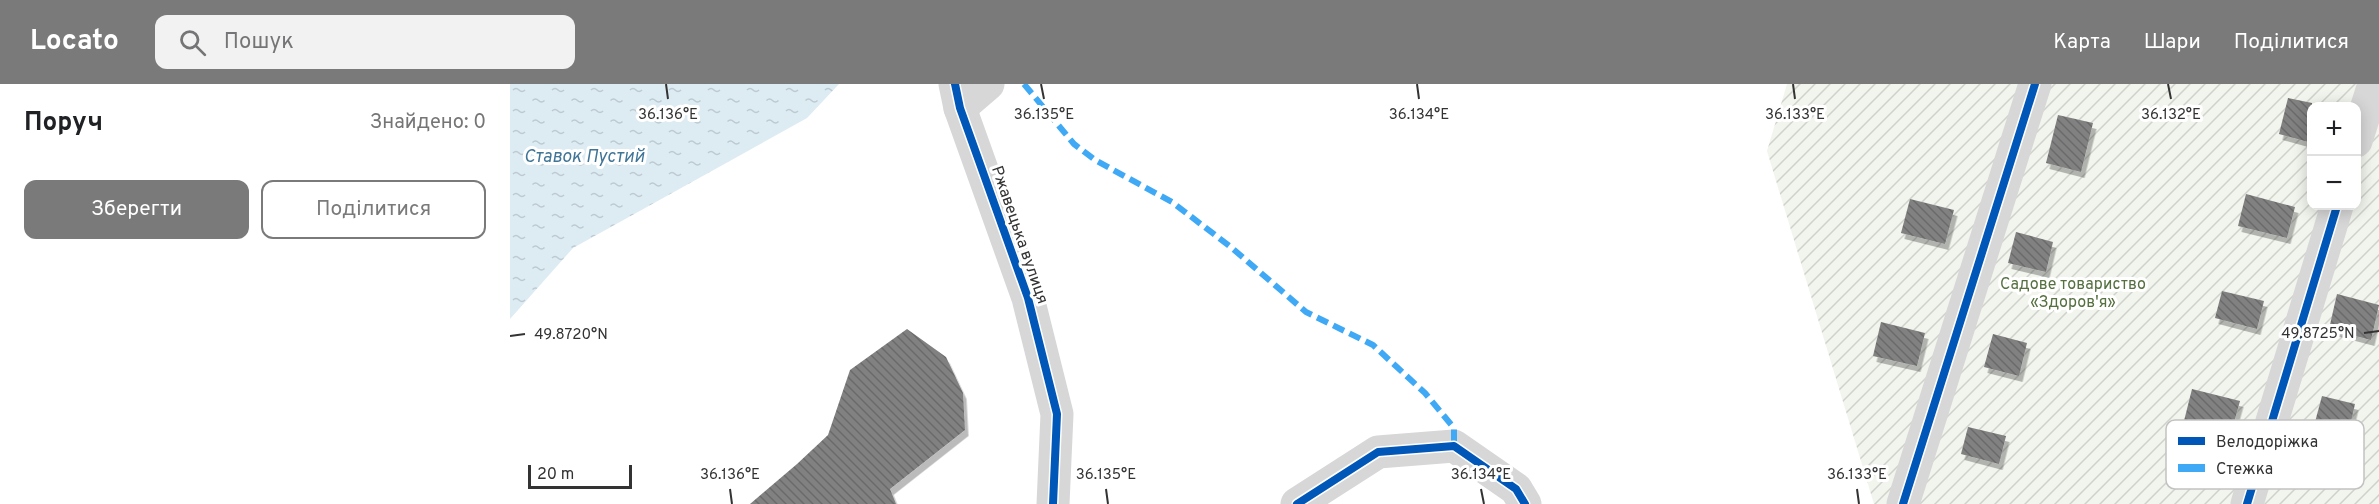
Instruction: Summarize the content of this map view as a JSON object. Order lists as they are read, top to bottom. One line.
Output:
{"streets":{"street":["Ржавецька вулиця"]},"water":["Ставок Пустий"],"parks":["Садове товариство «Здоров'я»"],"legend":["Велодоріжка","Стежка"],"scale_bar":"20 m","page":{"header":"Locato","search":"Пошук","nav":["Карта","Шари","Поділитися"],"heading":["Поруч","Знайдено: 0"],"map_buttons":["+","−"],"buttons":["Зберегти","Поділитися"],"scale":"20 m"},"coordinates":["36.136°E","36.135°E","36.134°E","36.133°E","36.132°E","49.8725°N","49.8720°N"]}
